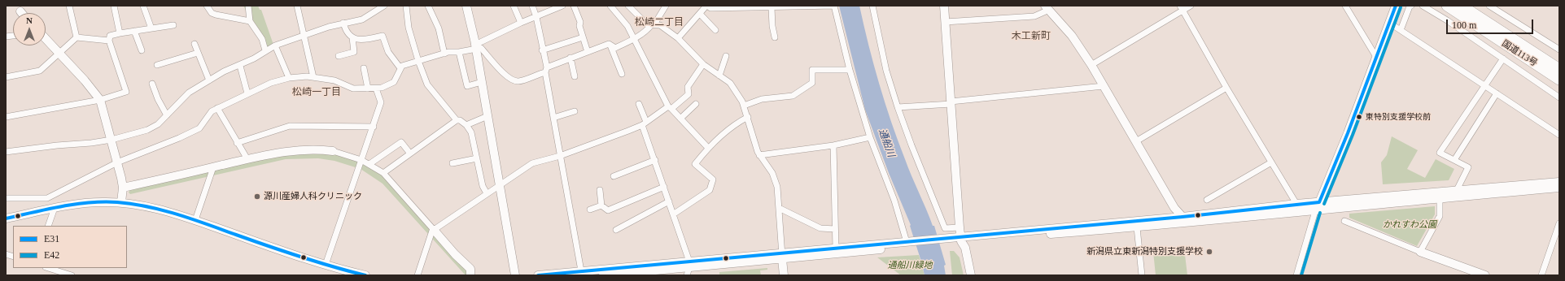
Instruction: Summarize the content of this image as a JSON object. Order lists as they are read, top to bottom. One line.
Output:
{"streets":{"highway":["国道113号"]},"districts":["松崎二丁目","木工新町","松崎一丁目"],"water":["通船川"],"parks":["かれすわ公園","通船川緑地"],"places":["東特別支援学校前","源川産婦人科クリニック","新潟県立東新潟特別支援学校"],"lines":["transit line E31","transit line E42"],"legend":["E31","E42"],"scale_bar":"100 m","north":"top"}
